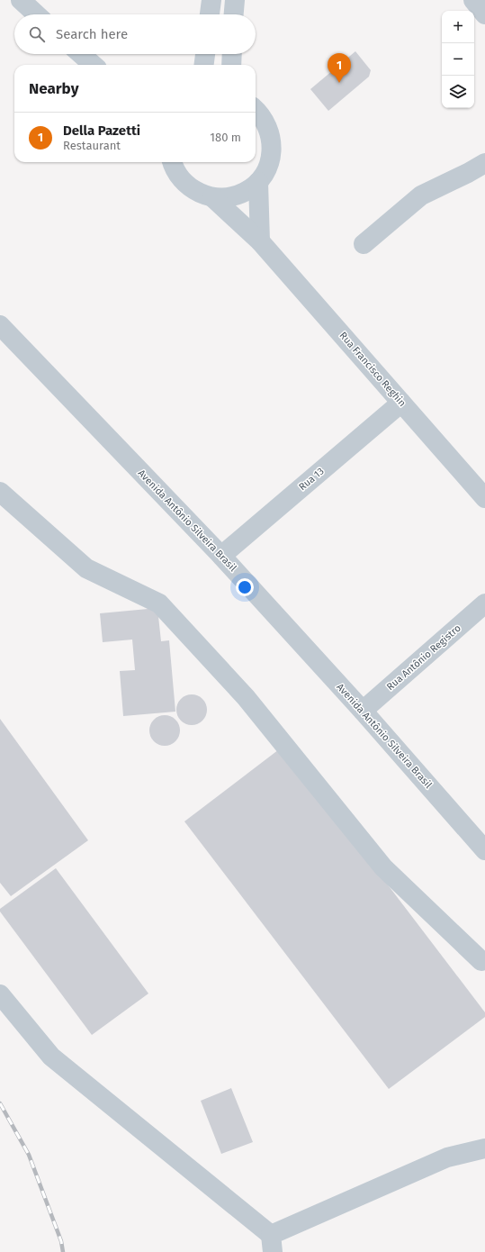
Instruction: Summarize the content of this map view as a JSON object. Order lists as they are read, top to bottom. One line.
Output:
{"streets":{"street":["Rua Francisco Reghin","Rua 13","Avenida Antônio Silveira Brasil","Rua Antônio Registro"]},"crossings":[["Rua Francisco Reghin","Rua 13"],["Rua 13","Avenida Antônio Silveira Brasil"],["Avenida Antônio Silveira Brasil","Rua Antônio Registro"]],"page":{"map_buttons":["+","−"],"search":"Search here","pins":"1","heading":"Nearby","list":[{"mark":"1","name":"Della Pazetti","note":"Restaurant","value":"180 m"}]}}
